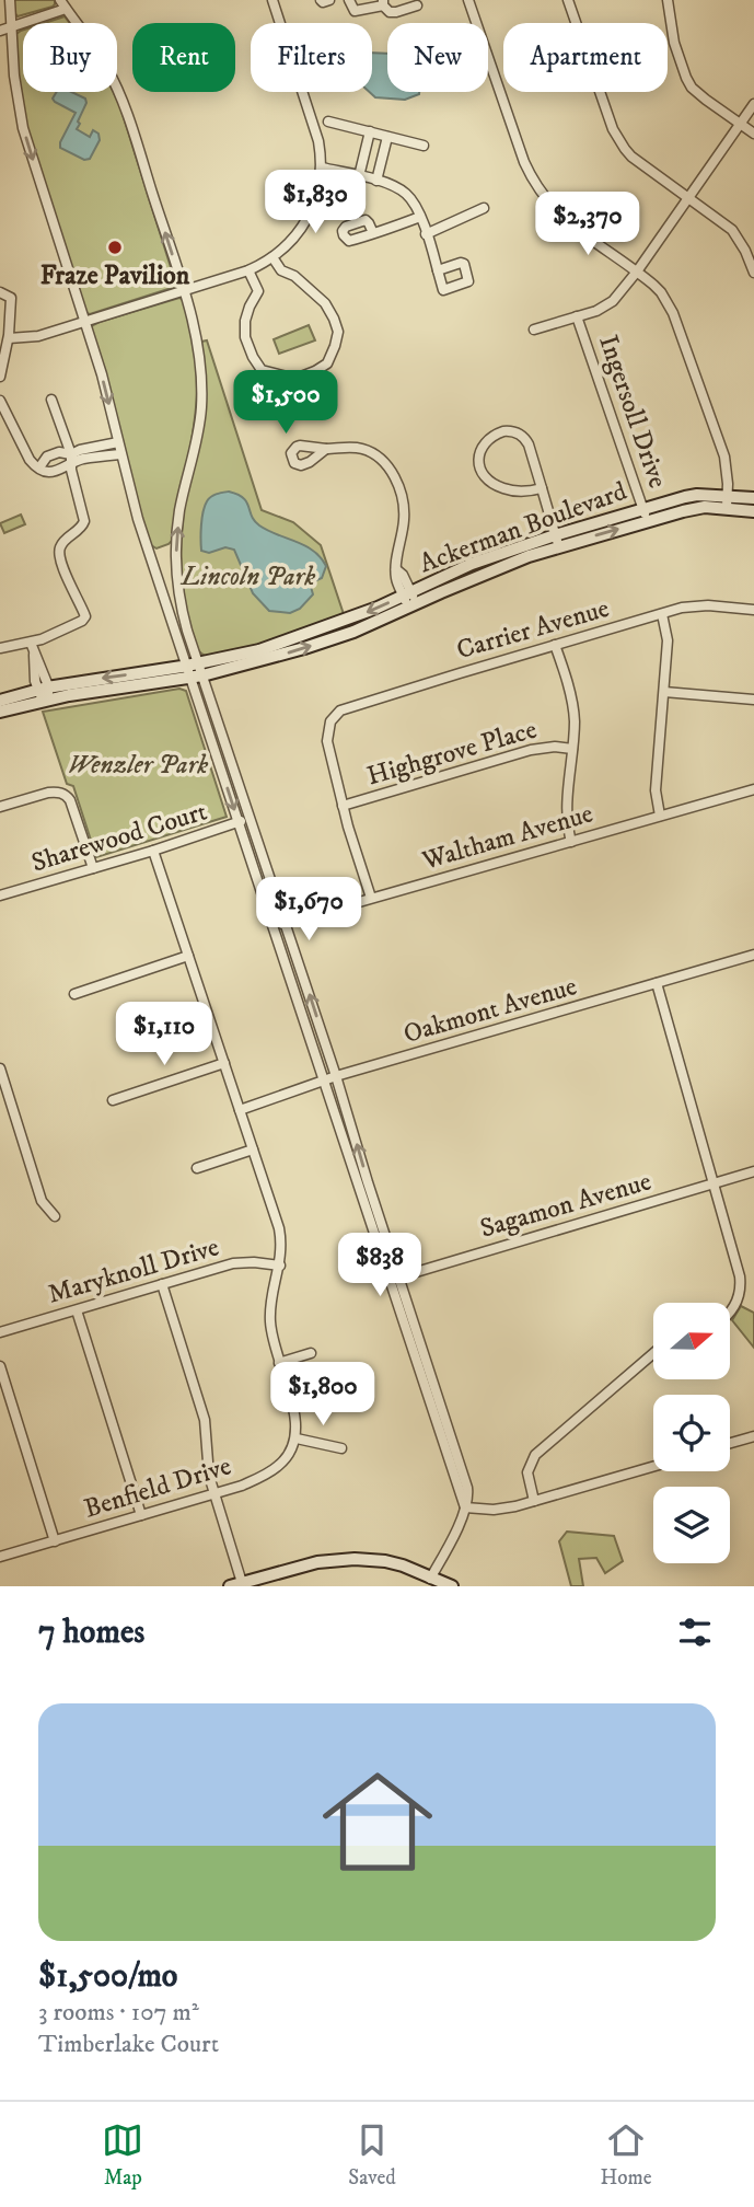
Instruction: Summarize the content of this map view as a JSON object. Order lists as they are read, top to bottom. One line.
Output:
{"streets":{"street":["Ingersoll Drive","Ackerman Boulevard","Carrier Avenue","Highgrove Place","Sharewood Court","Waltham Avenue","Oakmont Avenue","Sagamon Avenue","Maryknoll Drive","Benfield Drive"]},"crossings":[["Ingersoll Drive","Ackerman Boulevard"],["Carrier Avenue","Highgrove Place"]],"parks":["Lincoln Park","Wenzler Park"],"places":["Fraze Pavilion"],"north":"right","page":{"chip":["Buy","Rent","Filters","New","Apartment"],"price":["$1,830","$2,370","$1,500","$1,670","$1,110","$838","$1,800"],"heading":"7 homes","list":[{"name":"$1,500/mo","note":"3 rooms · 107 m² · Timberlake Court"}],"tabs":["Map","Saved","Home"]}}
